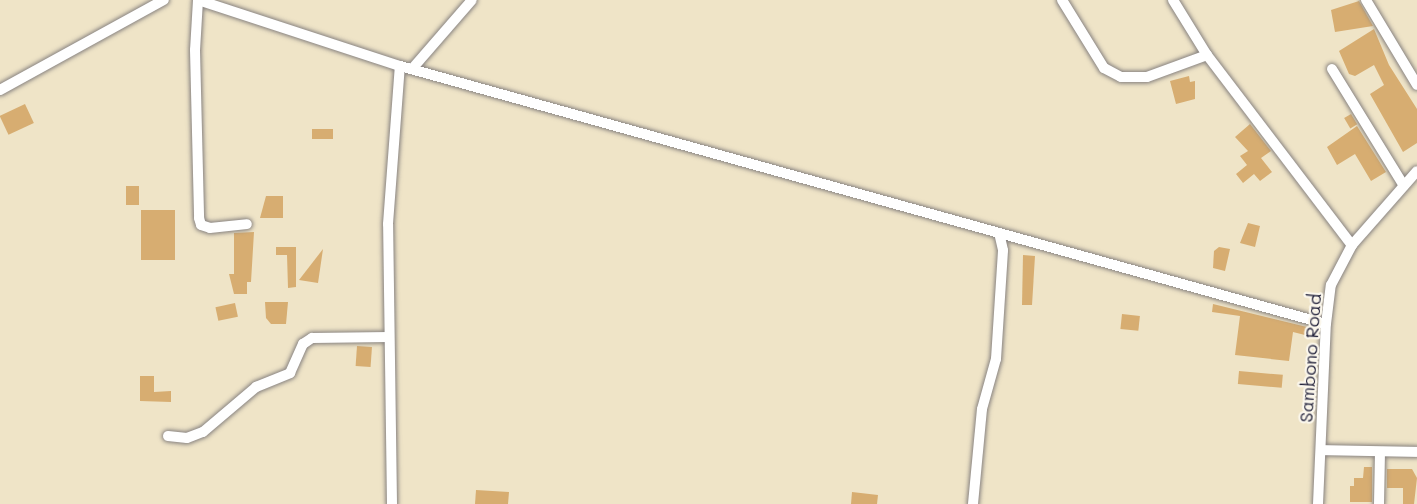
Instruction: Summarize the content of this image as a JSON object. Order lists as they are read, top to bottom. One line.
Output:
{"streets":{"street":["Sambono Road"]}}
